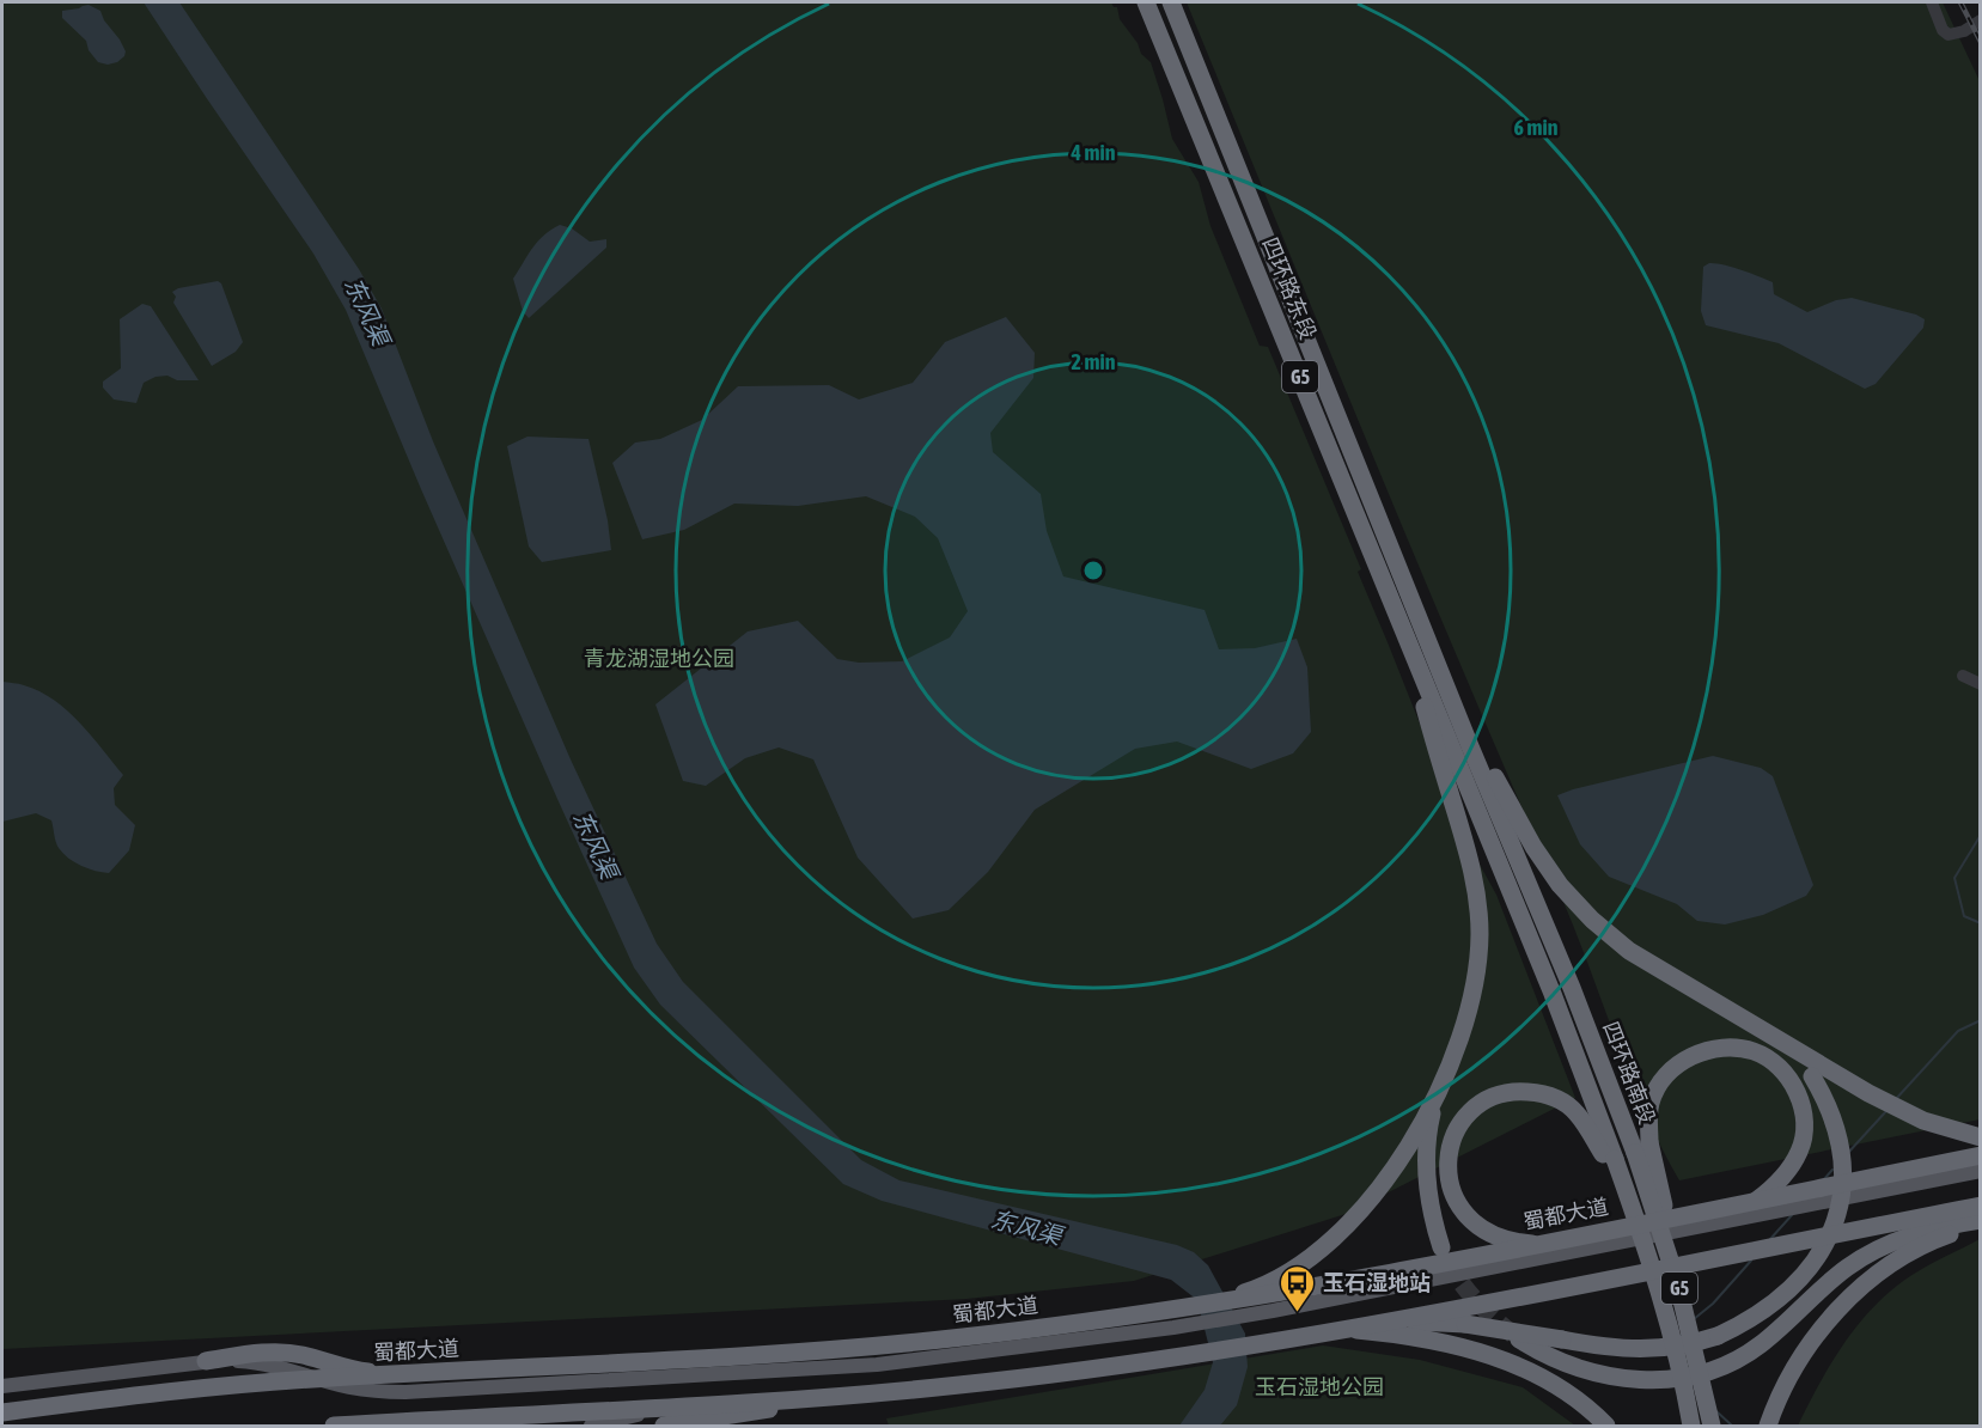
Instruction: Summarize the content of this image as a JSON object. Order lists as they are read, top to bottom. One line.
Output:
{"streets":{"highway":["四环路东段","G5","四环路南段","蜀都大道"]},"crossings":[["四环路东段","四环路南段"]],"water":["东风渠"],"parks":["青龙湖湿地公园","玉石湿地公园"],"places":{"bus stop":["玉石湿地站"]},"rings":["6 min","4 min","2 min"]}
